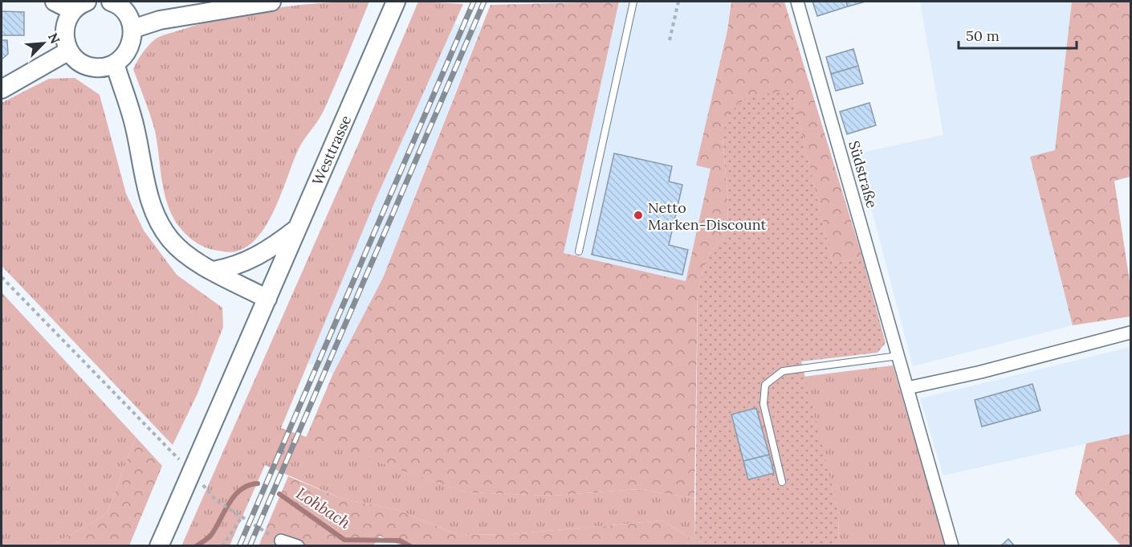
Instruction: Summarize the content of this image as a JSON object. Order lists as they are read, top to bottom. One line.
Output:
{"streets":{"main road":["Westtrasse"],"street":["Südstraße"]},"water":["Lohbach"],"places":["Netto Marken-Discount"],"scale_bar":"50 m","north":"top right"}
